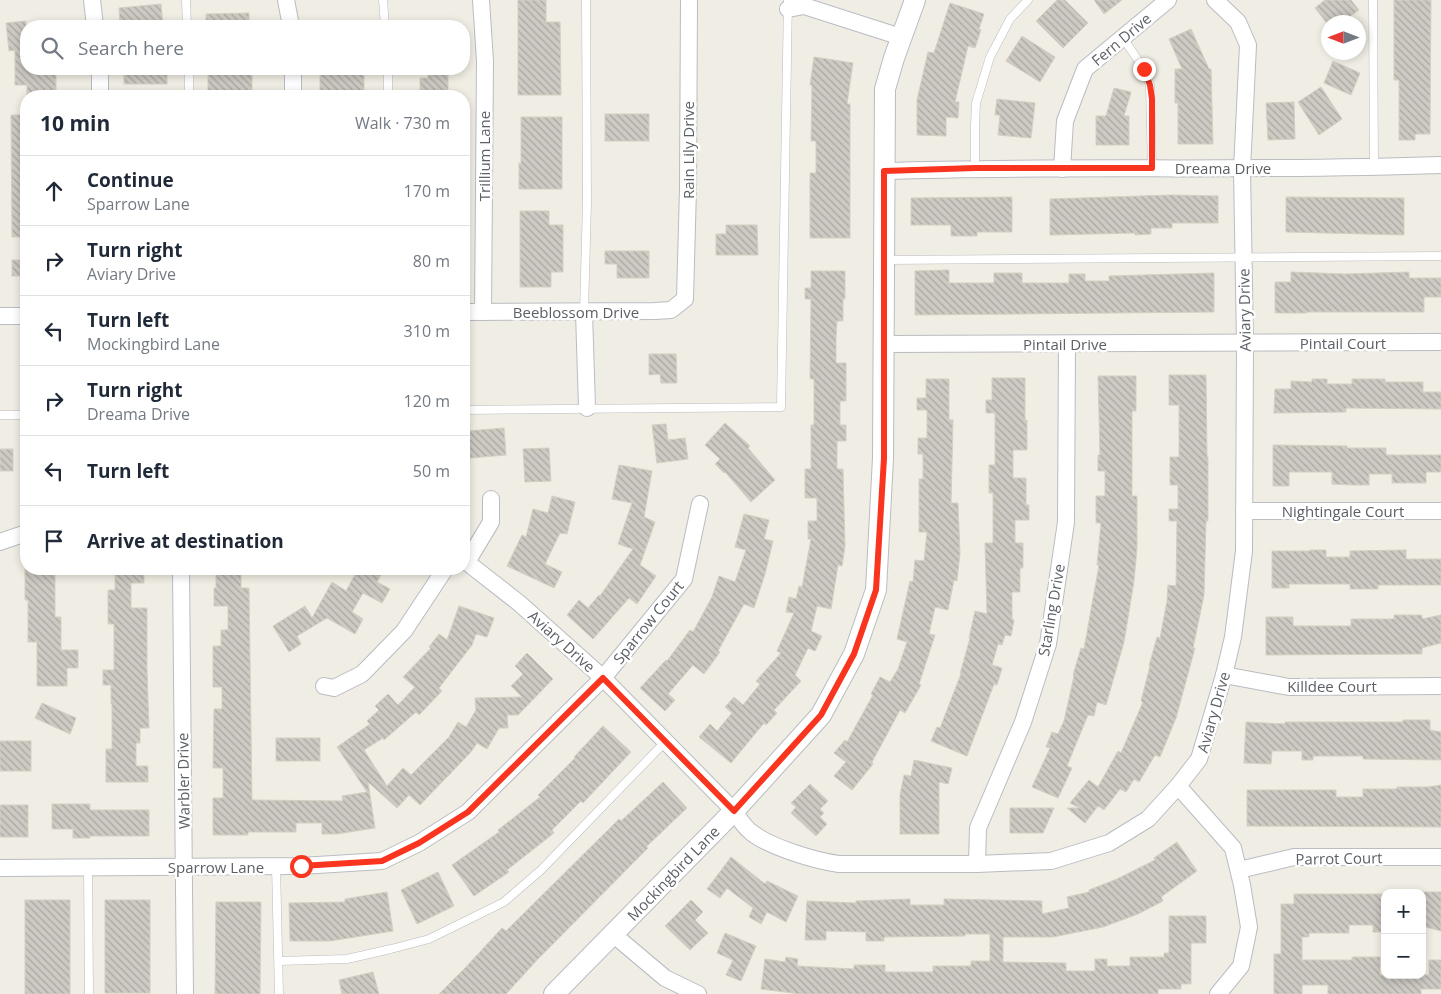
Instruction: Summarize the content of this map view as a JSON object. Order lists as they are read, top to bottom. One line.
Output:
{"streets":{"street":["Fern Drive","Rain Lily Drive","Trillium Lane","Dreama Drive","Aviary Drive","Beeblossom Drive","Pintail Court","Pintail Drive","Nightingale Court","Starling Drive","Sparrow Court","Killdee Court","Warbler Drive","Parrot Court","Sparrow Lane","Mockingbird Lane"]},"crossings":[["Fern Drive","Dreama Drive"],["Rain Lily Drive","Beeblossom Drive"],["Trillium Lane","Beeblossom Drive"],["Dreama Drive","Aviary Drive"],["Dreama Drive","Mockingbird Lane"],["Aviary Drive","Pintail Court"],["Aviary Drive","Pintail Drive"],["Aviary Drive","Nightingale Court"],["Aviary Drive","Starling Drive"],["Aviary Drive","Sparrow Court"],["Aviary Drive","Killdee Court"],["Aviary Drive","Sparrow Lane"],["Aviary Drive","Mockingbird Lane"],["Pintail Court","Pintail Drive"],["Pintail Drive","Starling Drive"],["Pintail Drive","Mockingbird Lane"],["Sparrow Court","Sparrow Lane"],["Warbler Drive","Sparrow Lane"]],"north":"left","page":{"search":"Search here","heading":["10 min","Walk · 730 m"],"list":[["Continue","Sparrow Lane","170 m"],["Turn right","Aviary Drive","80 m"],["Turn left","Mockingbird Lane","310 m"],["Turn right","Dreama Drive","120 m"],["Turn left","50 m"],"Arrive at destination"],"map_buttons":["+","−"]}}
